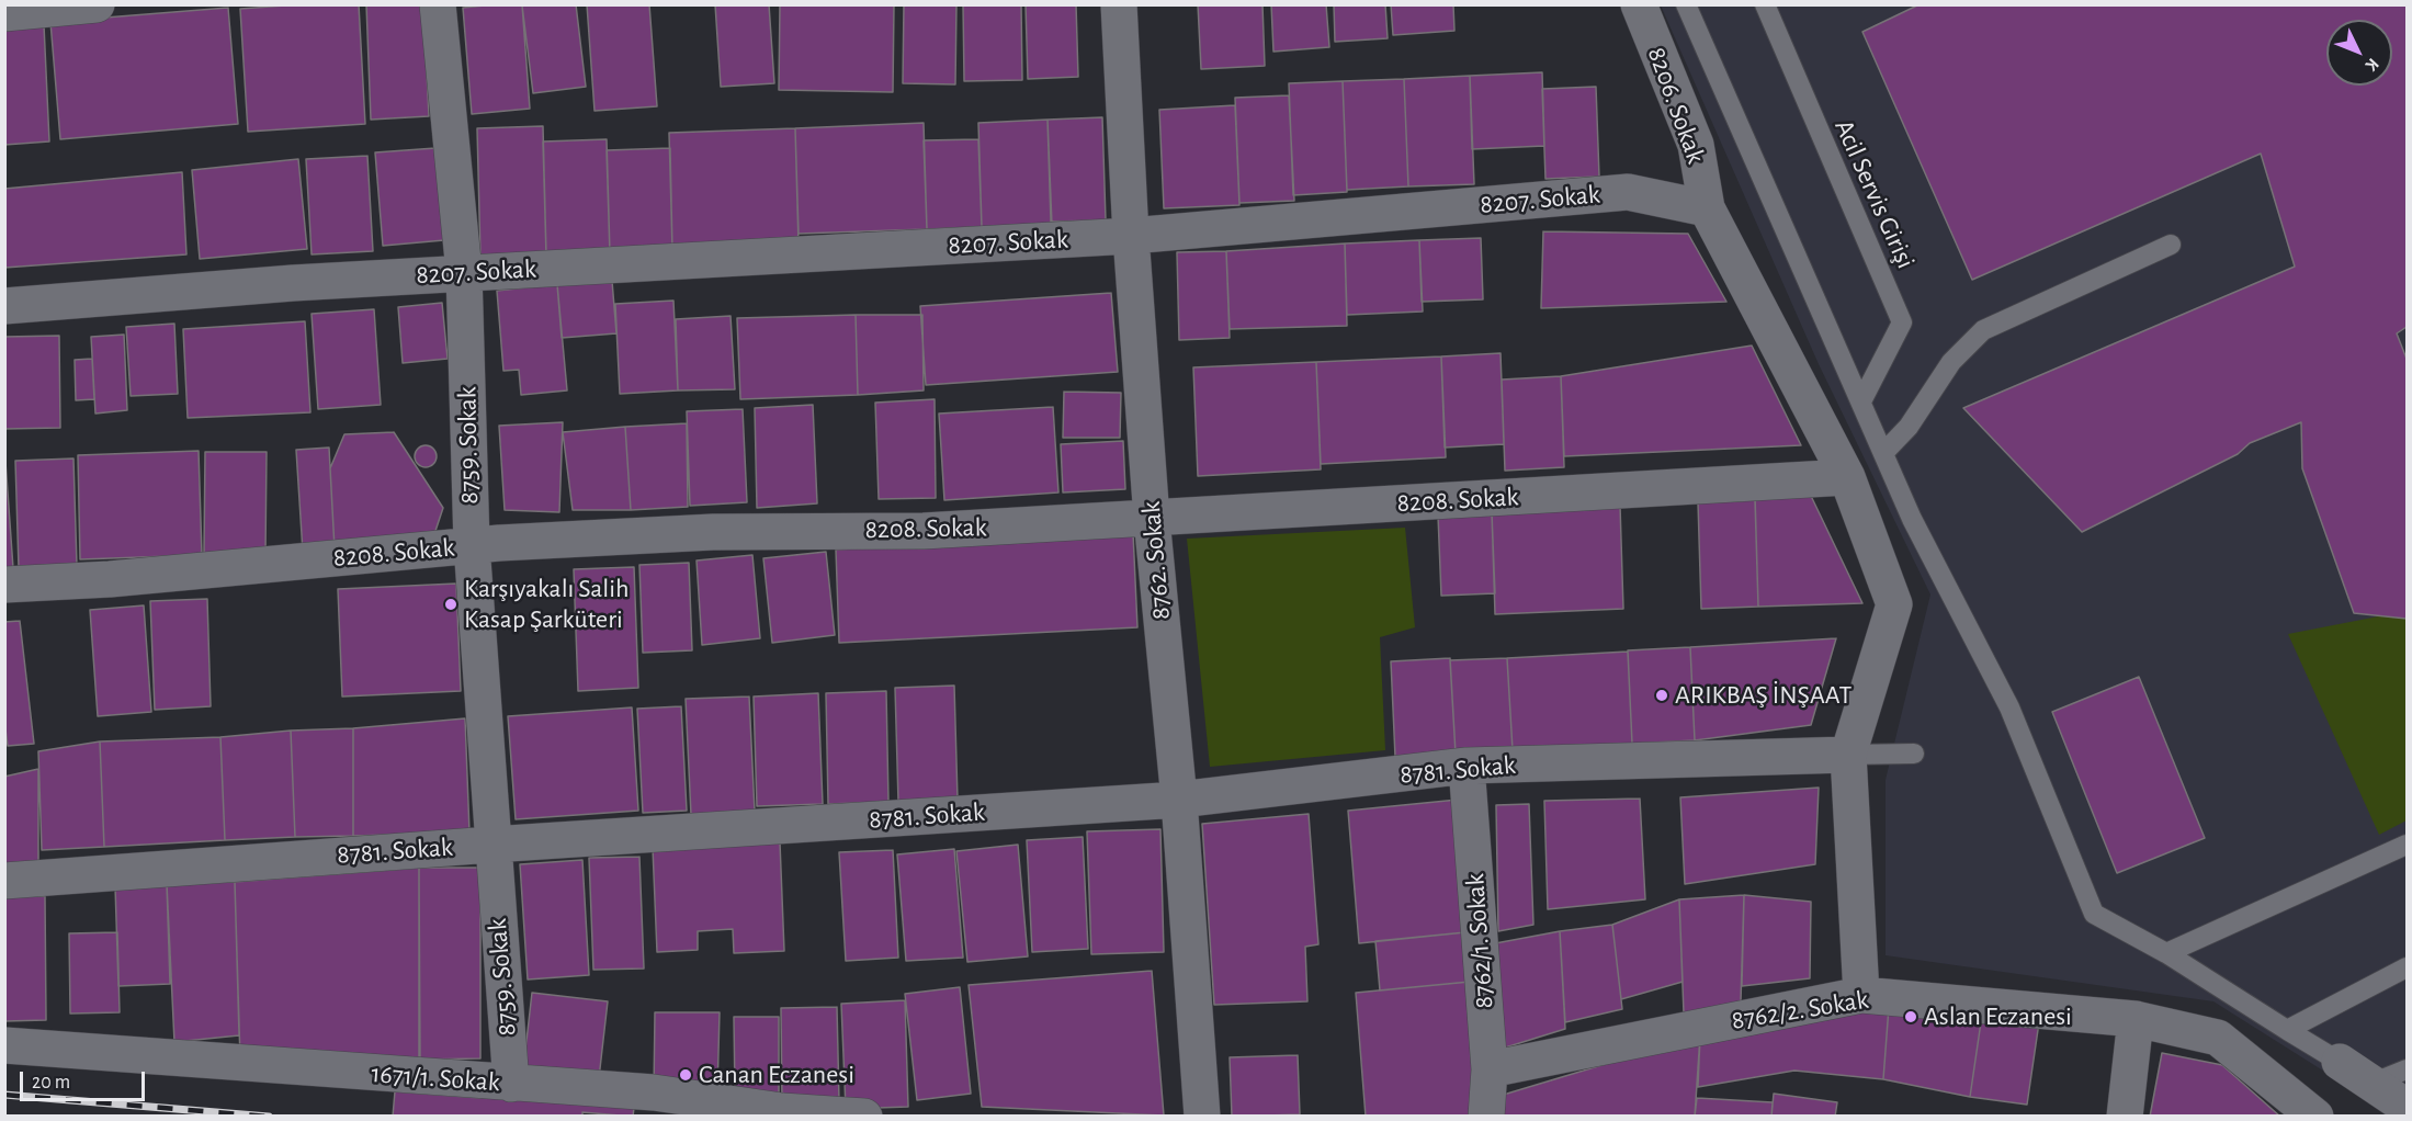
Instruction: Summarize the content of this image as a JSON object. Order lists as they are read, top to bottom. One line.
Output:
{"streets":{"street":["8206. Sokak","8207. Sokak","8759. Sokak","8208. Sokak","8762. Sokak","8781. Sokak","8762/1. Sokak","8762/2. Sokak","1671/1. Sokak"],"lane":["Acil Servis Girişi"]},"crossings":[["8206. Sokak","8207. Sokak"],["8207. Sokak","8759. Sokak"],["8207. Sokak","8762. Sokak"],["8759. Sokak","8208. Sokak"],["8759. Sokak","8781. Sokak"],["8759. Sokak","1671/1. Sokak"],["8208. Sokak","8762. Sokak"],["8762. Sokak","8781. Sokak"],["8781. Sokak","8762/1. Sokak"],["8762/1. Sokak","8762/2. Sokak"]],"places":["Karşıyakalı Salih Kasap Şarküteri","ARIKBAŞ İNŞAAT","Aslan Eczanesi","Canan Eczanesi"],"scale_bar":"20 m","north":"bottom right"}
